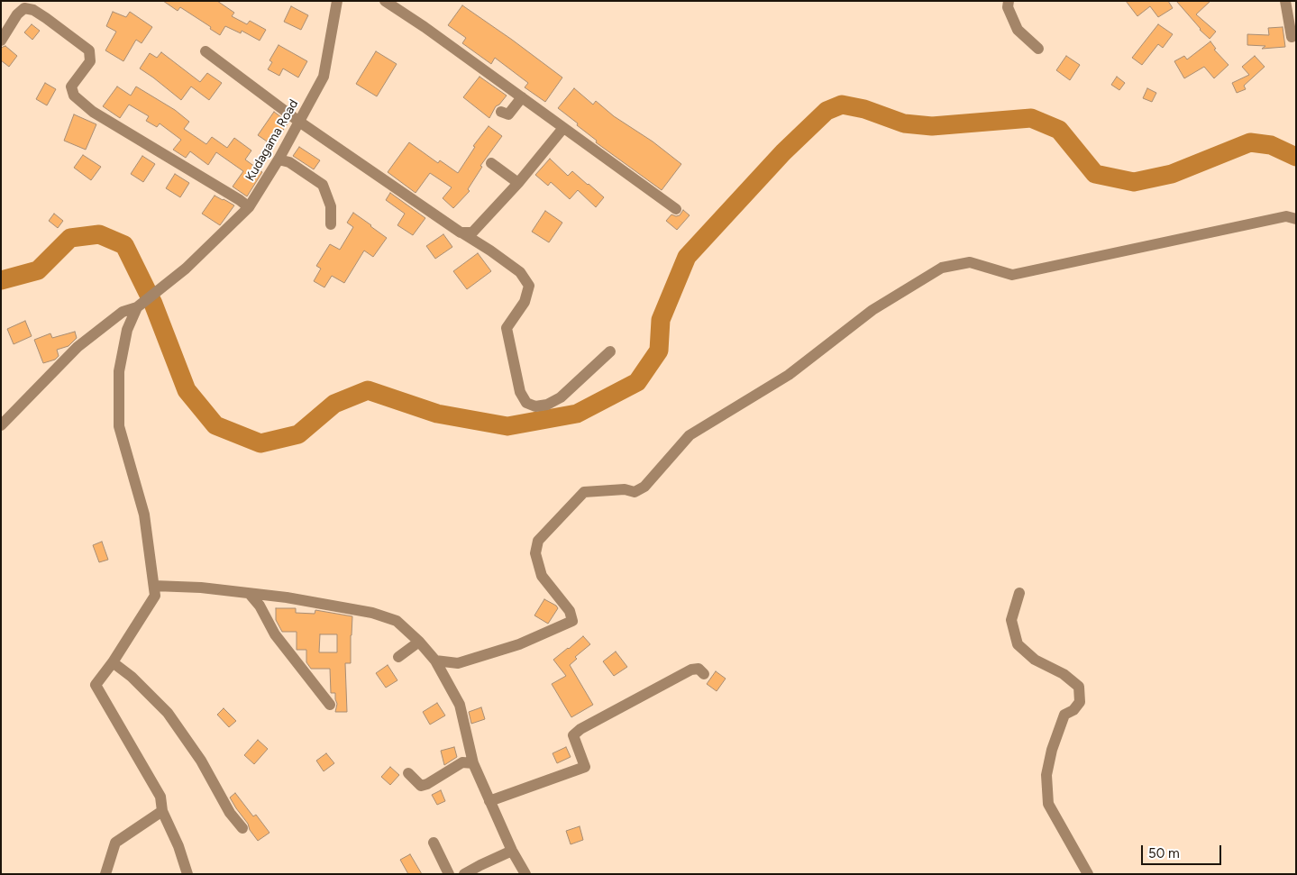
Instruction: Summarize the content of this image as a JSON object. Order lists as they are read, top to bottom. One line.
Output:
{"streets":{"street":["Kudagama Road"]},"scale_bar":"50 m"}
